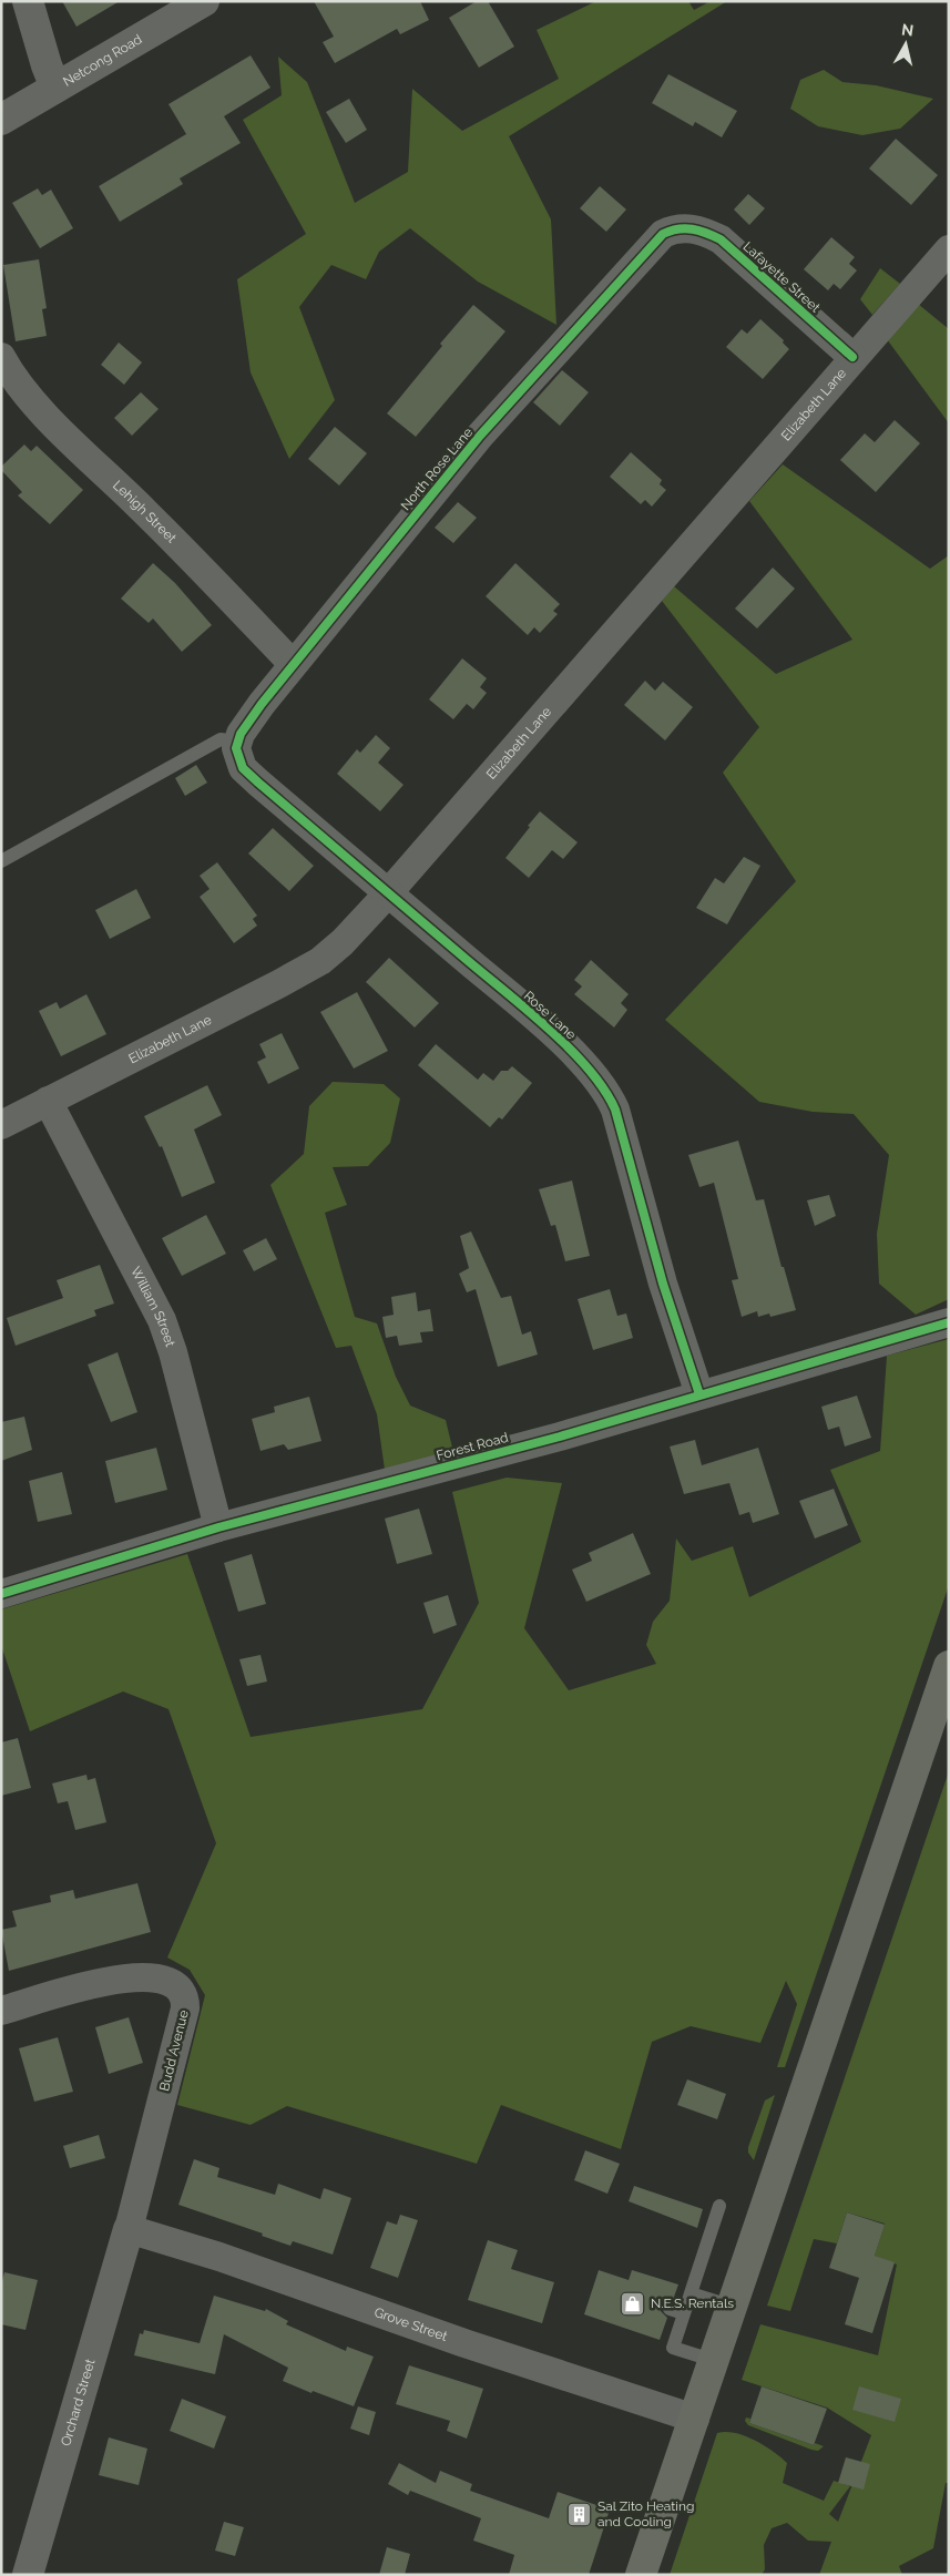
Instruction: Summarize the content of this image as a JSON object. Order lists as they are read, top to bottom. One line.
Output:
{"streets":{"street":["Netcong Road","Lafayette Street","Elizabeth Lane","North Rose Lane","Lehigh Street","Rose Lane","William Street","Forest Road","Budd Avenue","Grove Street","Orchard Street"]},"crossings":[["Lafayette Street","Elizabeth Lane"],["Lafayette Street","North Rose Lane"],["Elizabeth Lane","Rose Lane"],["Elizabeth Lane","William Street"],["North Rose Lane","Lehigh Street"],["North Rose Lane","Rose Lane"],["Rose Lane","Forest Road"],["William Street","Forest Road"],["Budd Avenue","Grove Street"],["Budd Avenue","Orchard Street"],["Grove Street","Orchard Street"]],"places":{"shop":["N.E.S. Rentals"],"building":["Sal Zito Heating and Cooling"]},"north":"top"}
